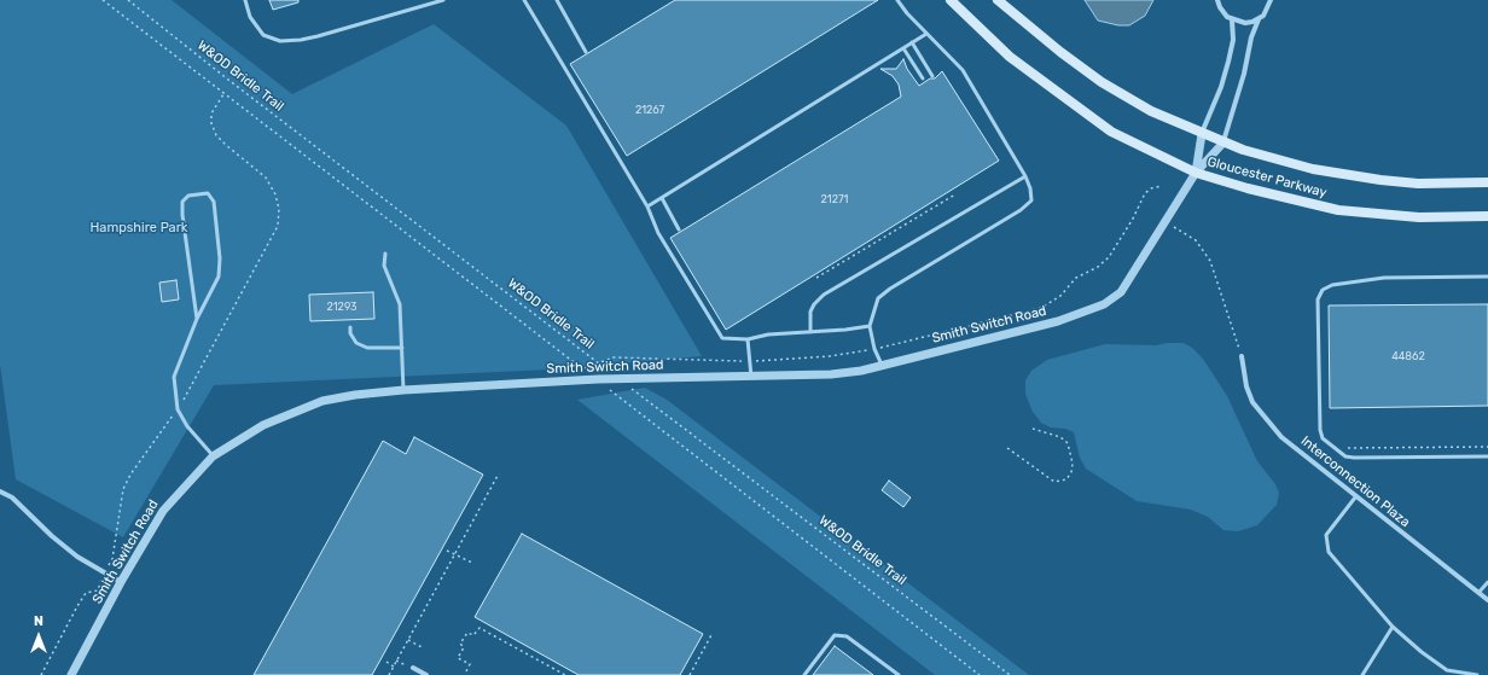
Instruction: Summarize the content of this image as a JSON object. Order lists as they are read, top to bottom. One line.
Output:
{"streets":{"main road":["Gloucester Parkway"],"street":["Smith Switch Road","Interconnection Plaza"],"path":["W&OD Bridle Trail"]},"crossings":[["W&OD Bridle Trail","Smith Switch Road"],["Gloucester Parkway","Smith Switch Road"]],"parks":["Hampshire Park"],"house_numbers":["21267","21271","21293","44862"],"north":"top"}
